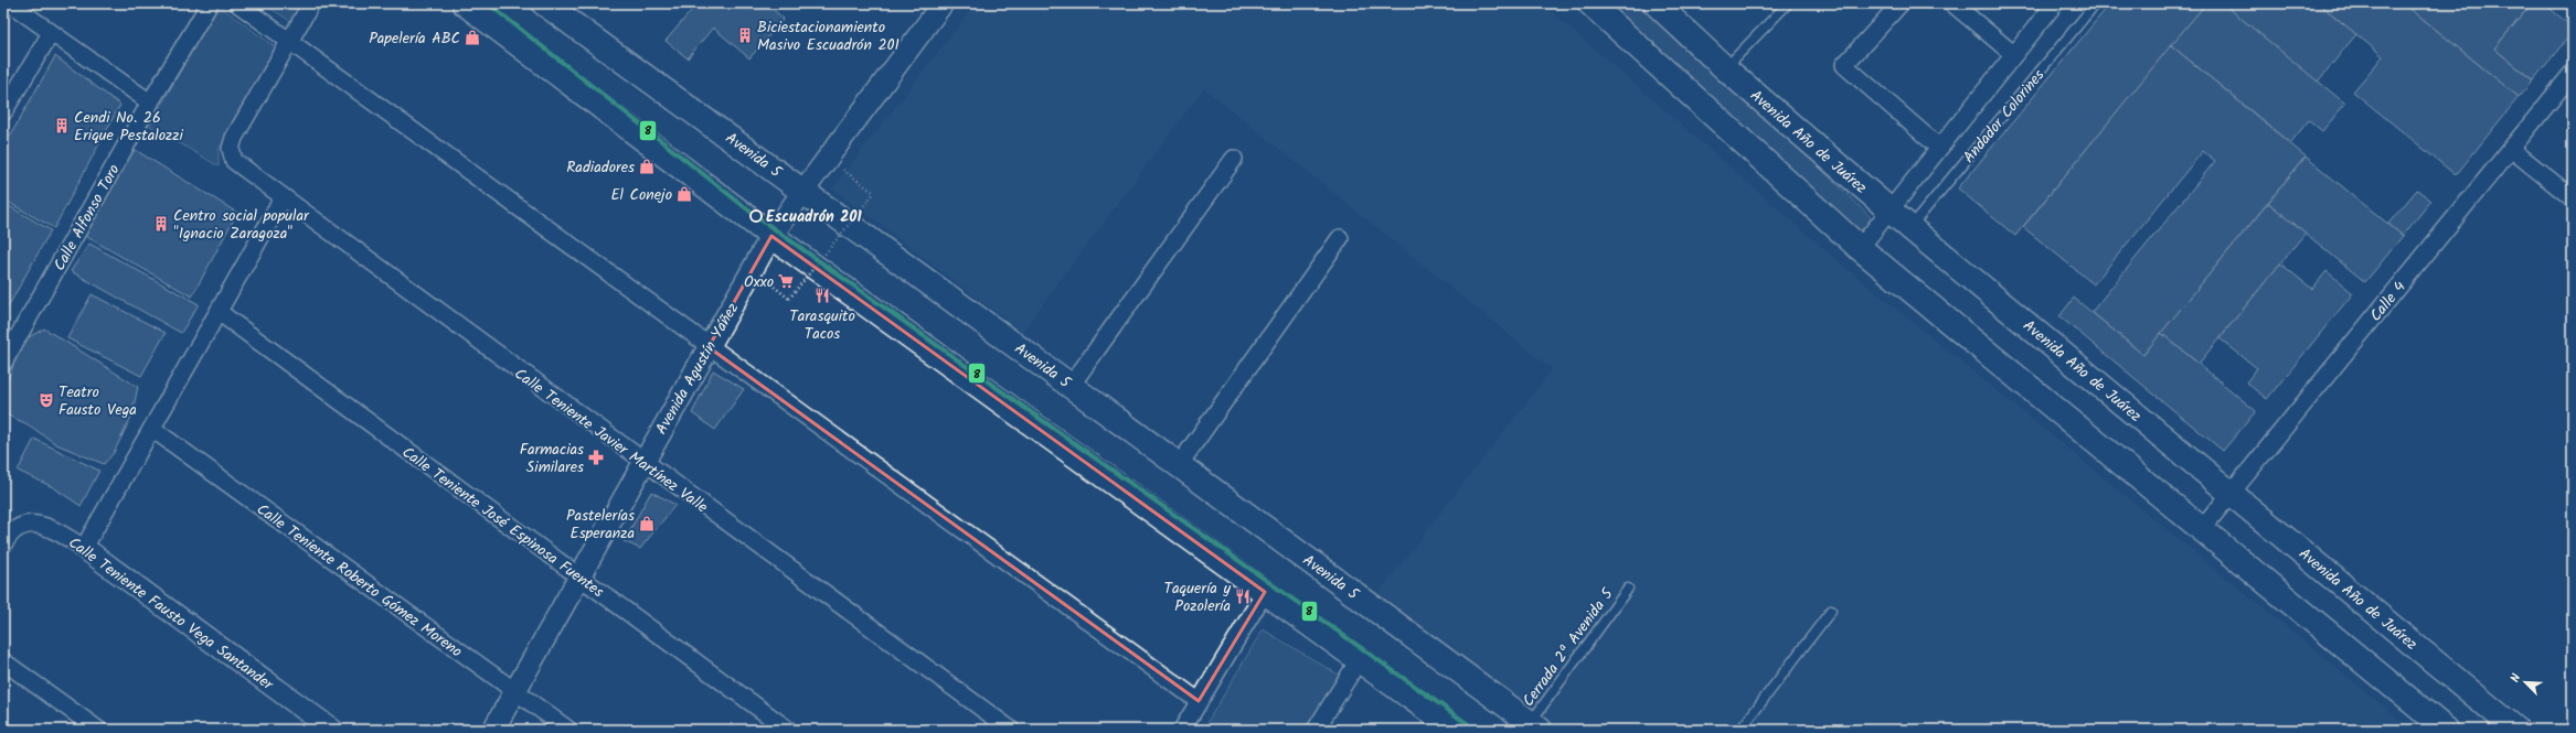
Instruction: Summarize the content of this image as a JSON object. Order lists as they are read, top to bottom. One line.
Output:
{"streets":{"main road":["Avenida Año de Juárez","Avenida 5"],"street":["Andador Colorines","Calle Alfonso Toro","Calle 4","Avenida Agustín Yáñez","Calle Teniente Javier Martínez Valle","Calle Teniente José Espinosa Fuentes","Calle Teniente Roberto Gómez Moreno","Calle Teniente Fausto Vega Santander"],"lane":["Cerrada 2ª Avenida 5"]},"crossings":[["Andador Colorines","Avenida Año de Juárez"],["Avenida Año de Juárez","Calle 4"],["Avenida 5","Avenida Agustín Yáñez"],["Avenida 5","Cerrada 2ª Avenida 5"],["Avenida Agustín Yáñez","Calle Teniente Javier Martínez Valle"],["Avenida Agustín Yáñez","Calle Teniente José Espinosa Fuentes"],["Avenida Agustín Yáñez","Calle Teniente Roberto Gómez Moreno"]],"places":{"building":["Biciestacionamiento Masivo Escuadrón 201","Cendi No. 26 Erique Pestalozzi","Centro social popular \"Ignacio Zaragoza\""],"shop":["Papelería ABC","Radiadores","El Conejo","Pastelerías Esperanza"],"other":["Escuadrón 201"],"supermarket":["Oxxo"],"restaurant":["Tarasquito Tacos","Taquería y Pozolería"],"theatre":["Teatro Fausto Vega"],"pharmacy":["Farmacias Similares"]},"lines":["transit line 8"],"north":"top left"}
